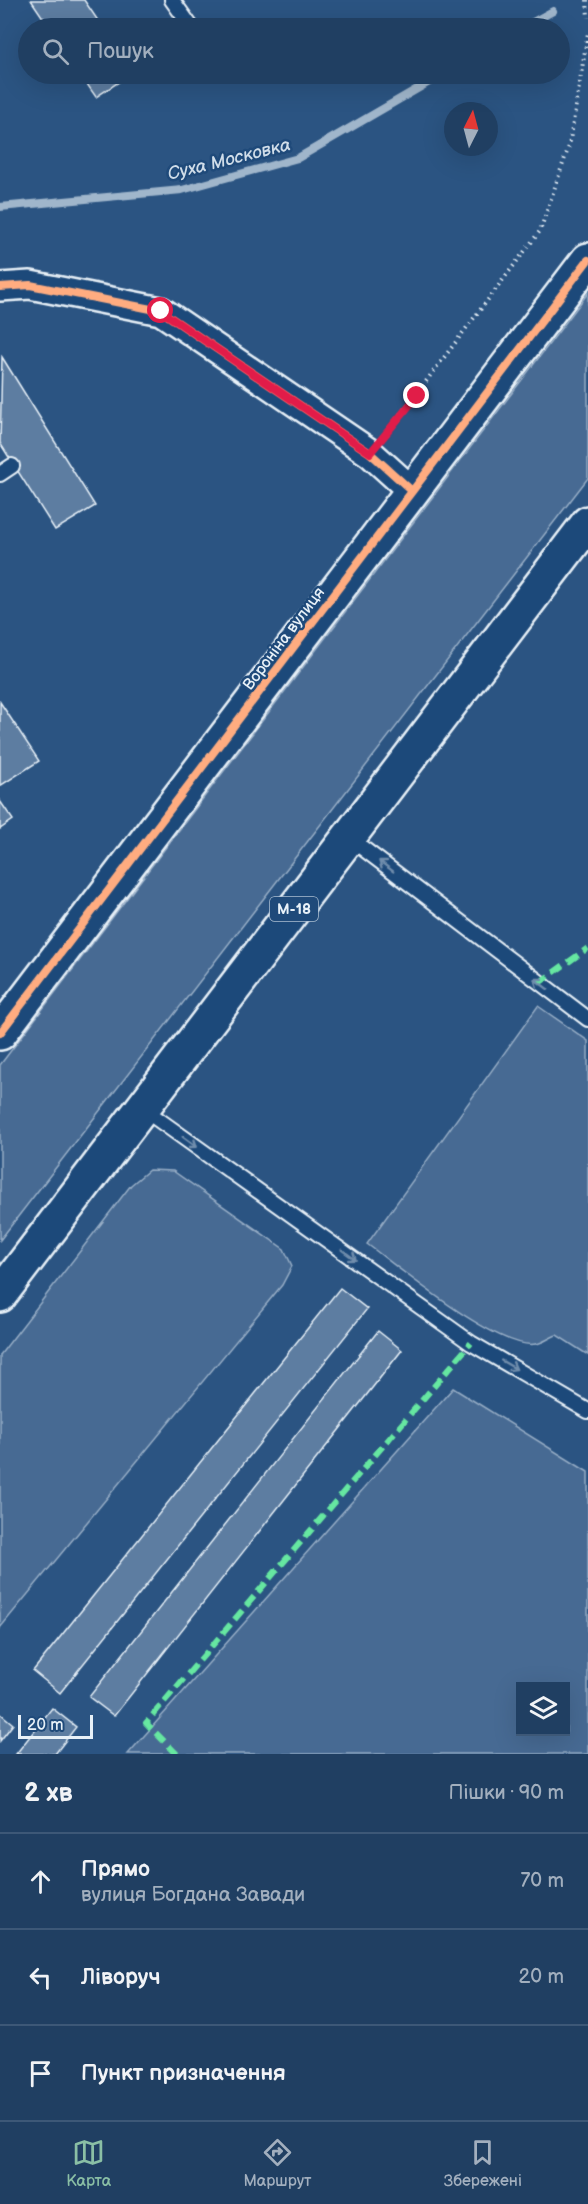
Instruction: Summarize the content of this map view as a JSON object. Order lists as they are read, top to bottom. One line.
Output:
{"streets":{"main road":["Вороніна вулиця","М-18"]},"water":["Суха Московка"],"scale_bar":"20 m","north":"top","page":{"search":"Пошук","scale":"20 m","heading":["2 хв","Пішки · 90 m"],"list":[["Прямо","вулиця Богдана Завади","70 m"],["Ліворуч","20 m"],"Пункт призначення"],"nav":["Карта","Маршрут","Збережені"]}}
